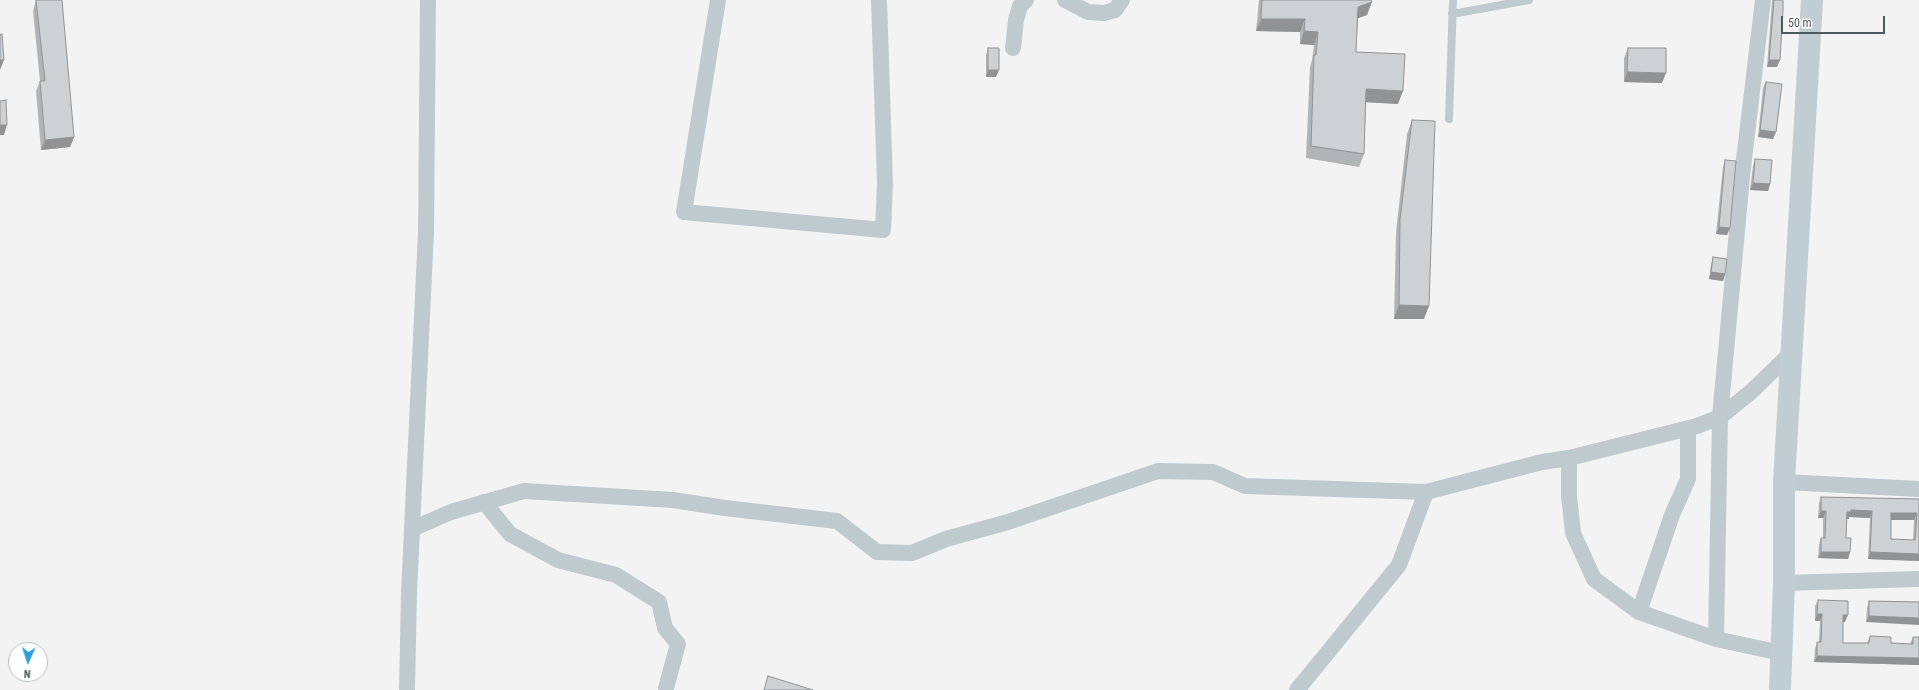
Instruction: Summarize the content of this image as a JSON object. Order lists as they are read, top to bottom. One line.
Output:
{"scale_bar":"50 m","north":"bottom"}
